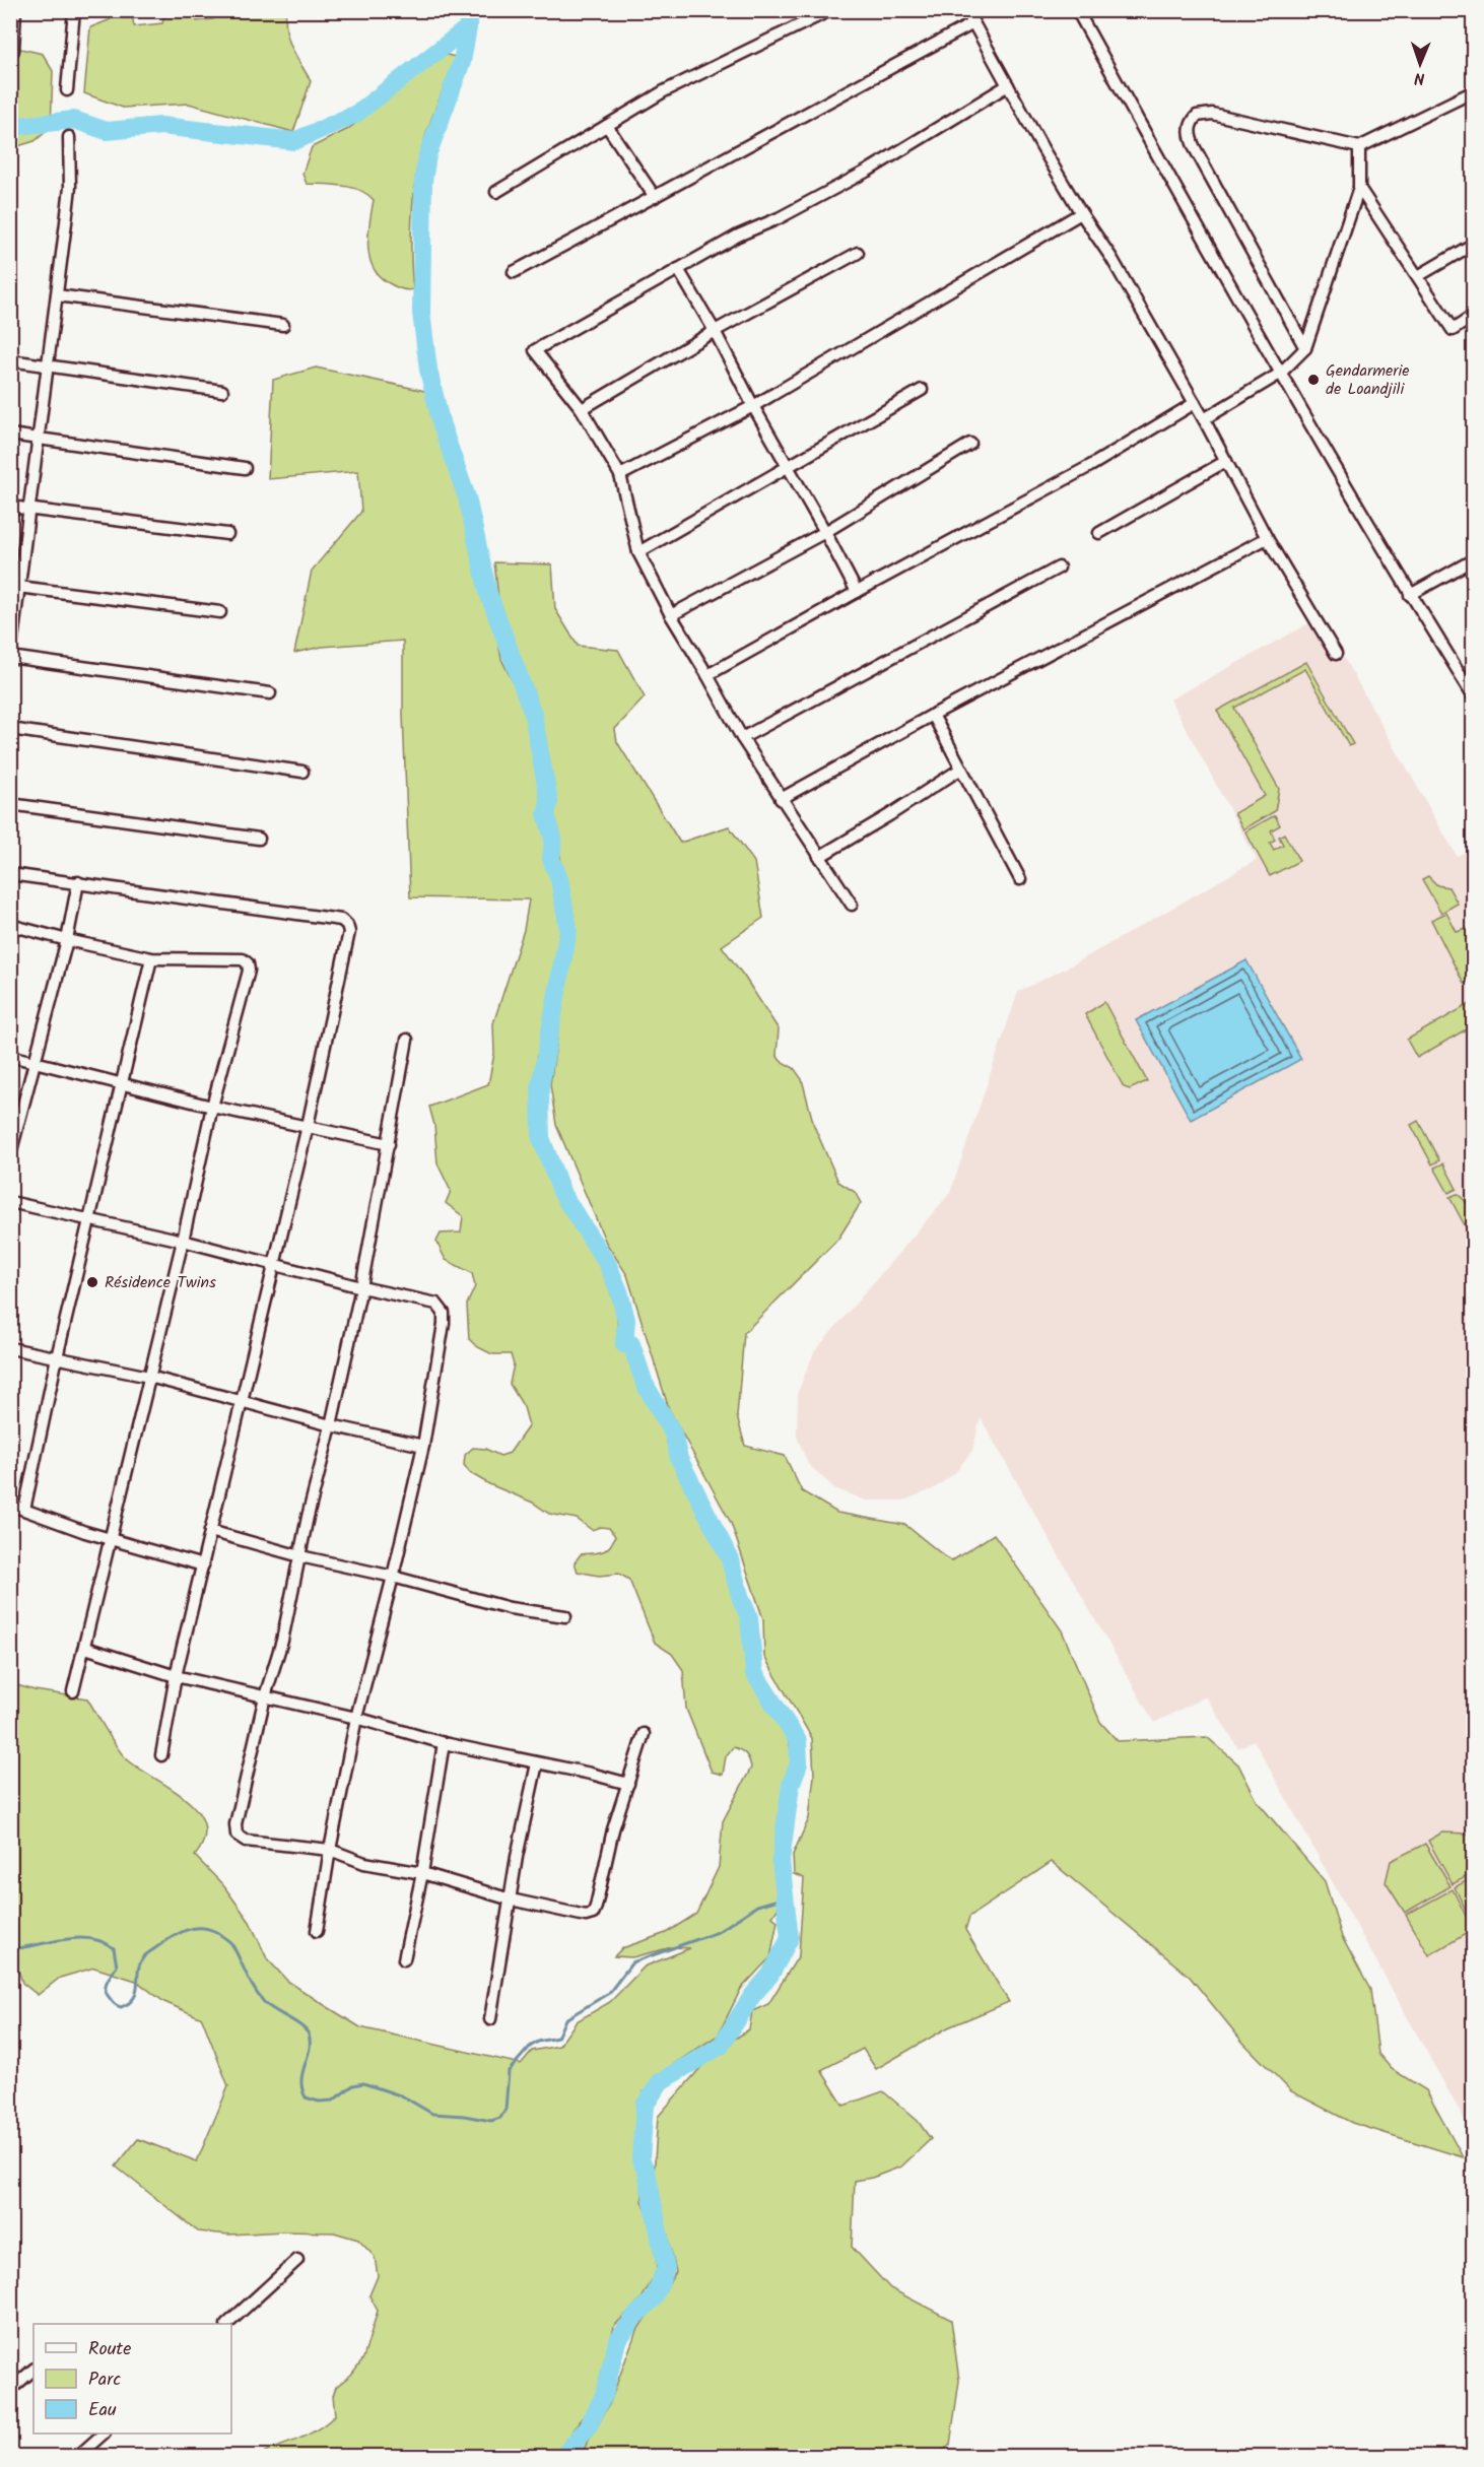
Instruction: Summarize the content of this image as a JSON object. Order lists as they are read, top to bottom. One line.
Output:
{"places":["Gendarmerie de Loandjili","Résidence Twins"],"legend":["Route","Parc","Eau"],"north":"bottom"}
